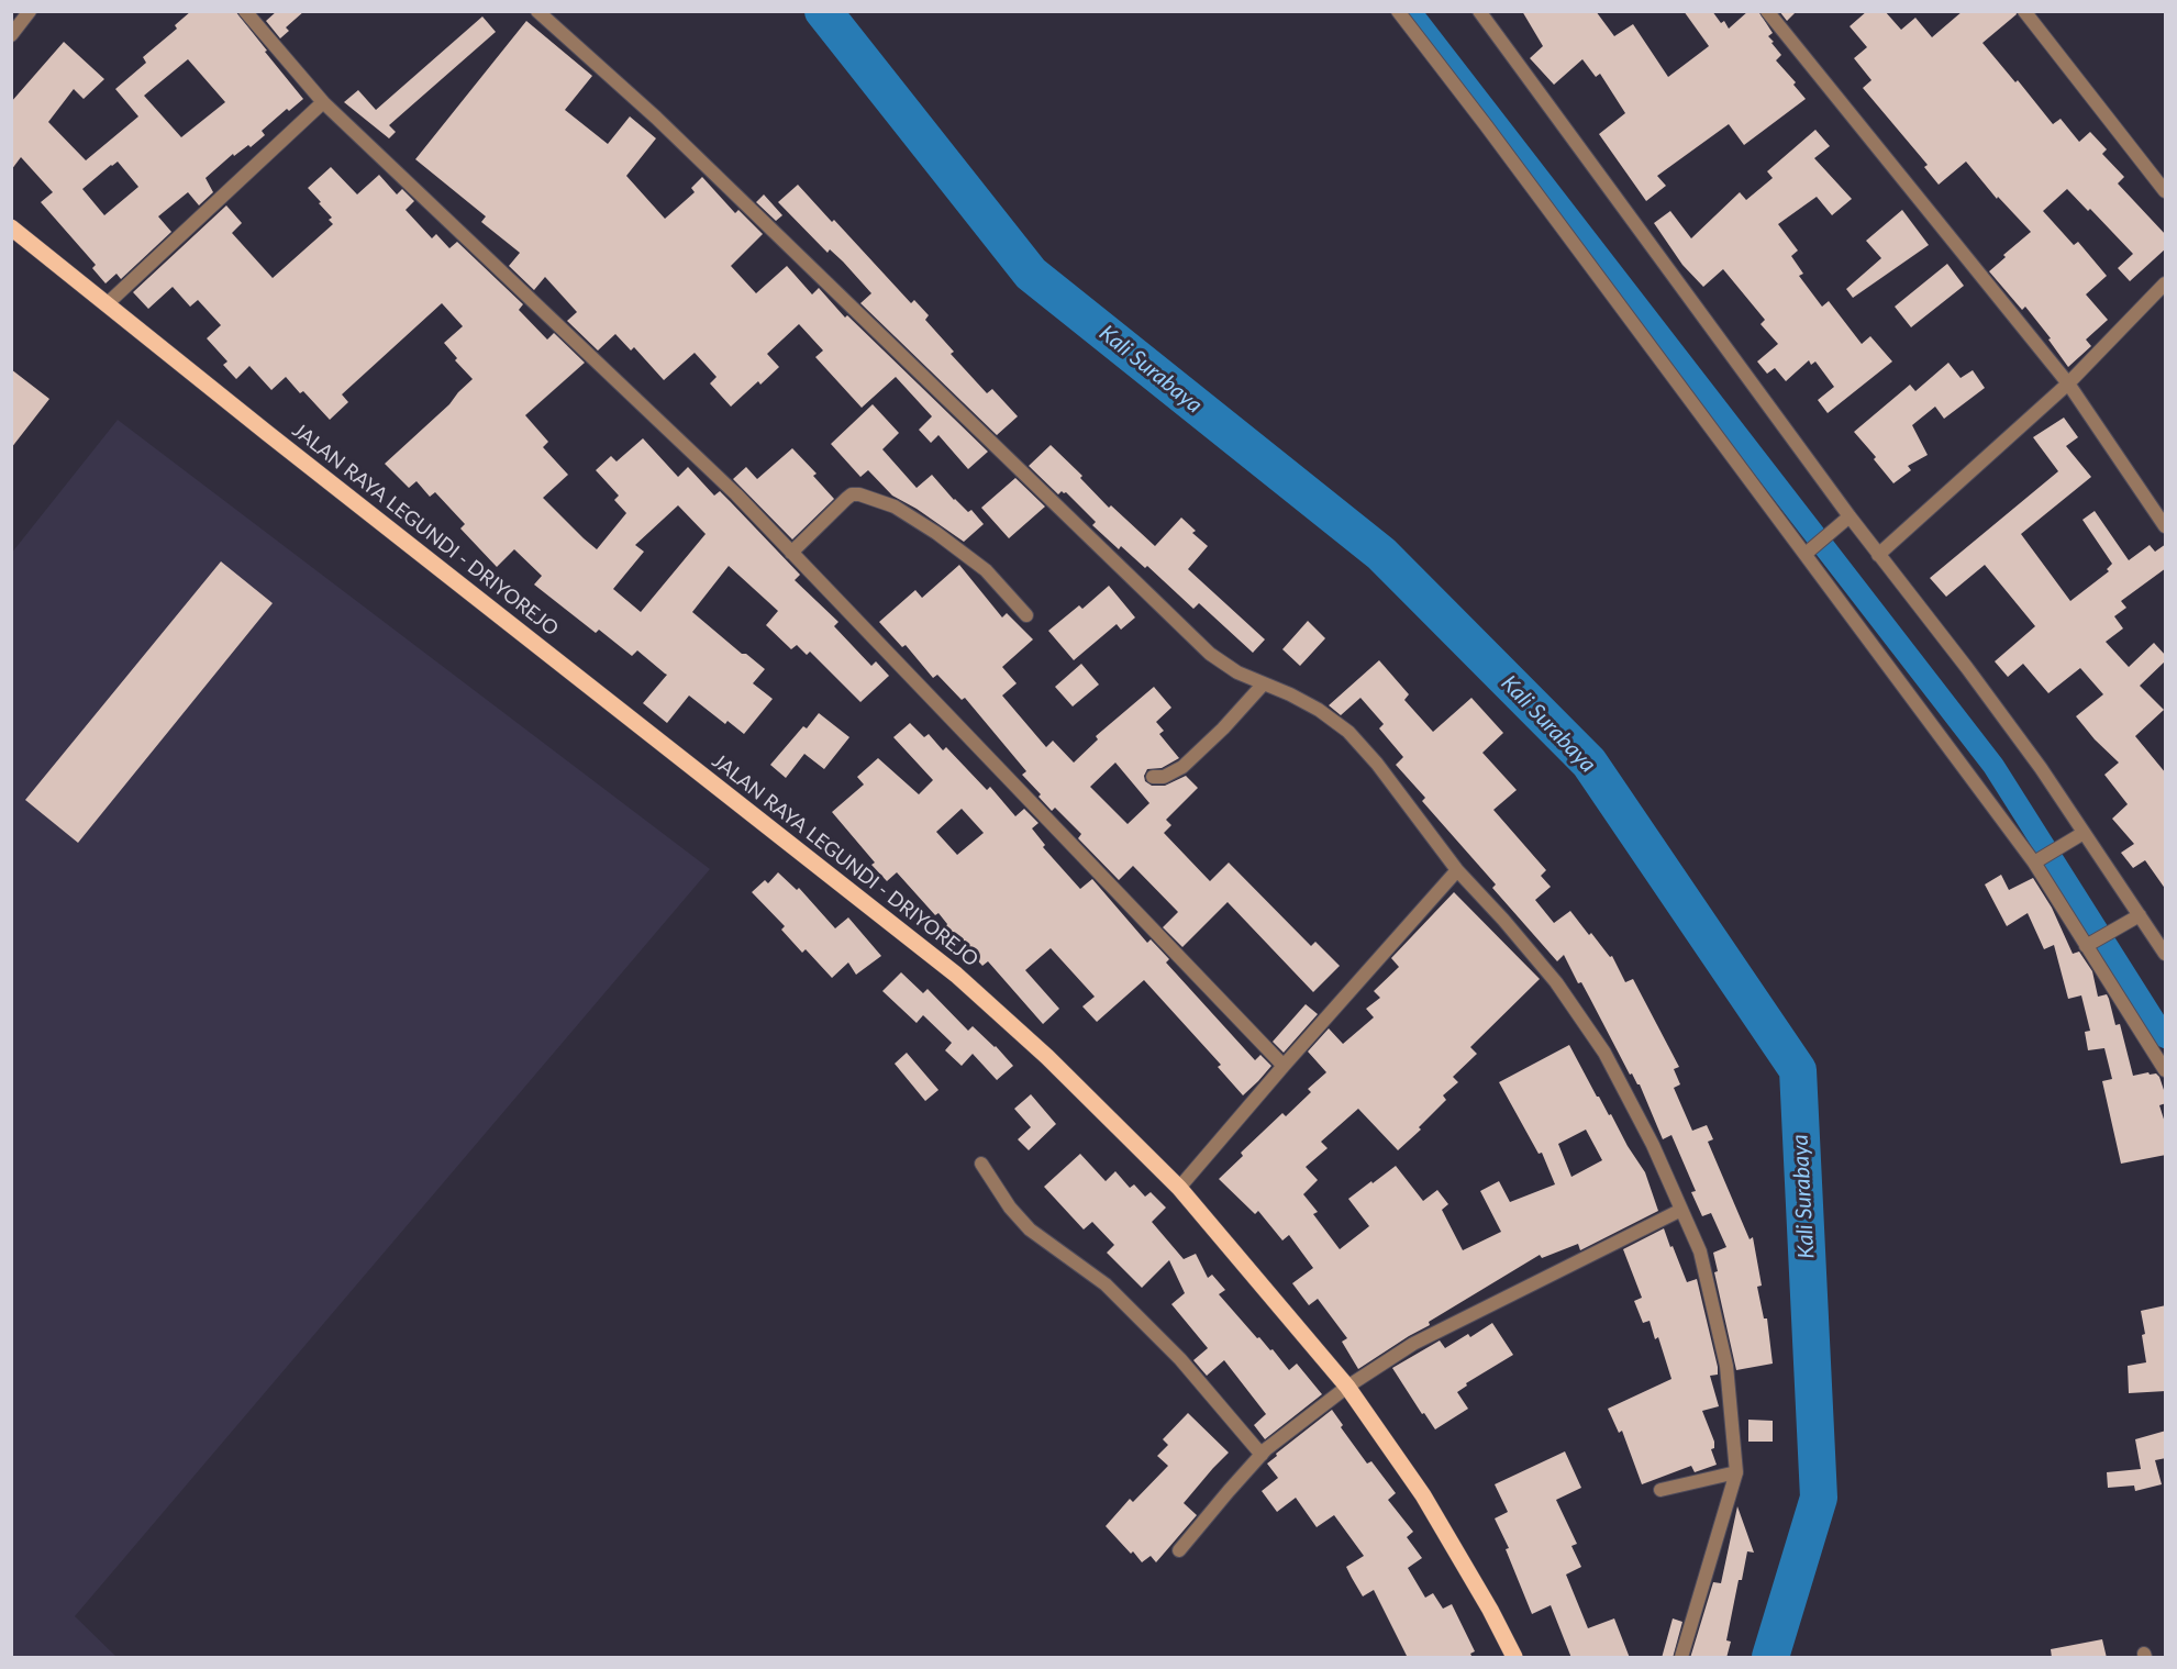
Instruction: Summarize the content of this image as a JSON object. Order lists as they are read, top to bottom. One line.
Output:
{"streets":{"main road":["JALAN RAYA LEGUNDI - DRIYOREJO"]},"water":["Kali Surabaya"]}
